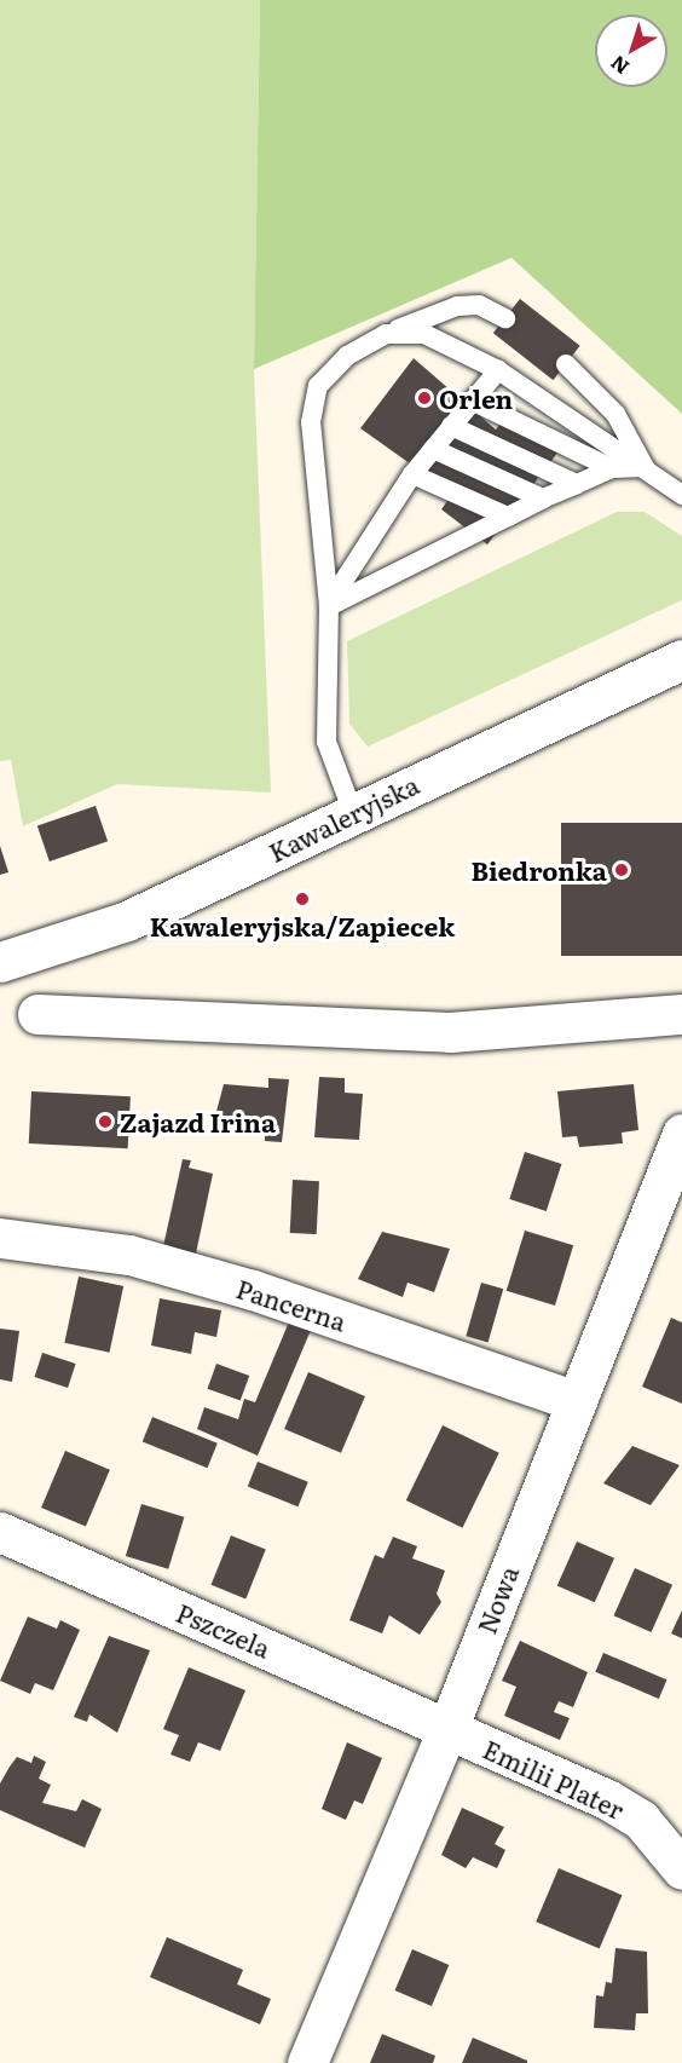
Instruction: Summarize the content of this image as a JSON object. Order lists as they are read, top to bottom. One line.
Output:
{"streets":{"street":["Kawaleryjska","Pancerna","Nowa","Pszczela","Emilii Plater"]},"crossings":[["Pancerna","Nowa"],["Nowa","Pszczela"],["Nowa","Emilii Plater"],["Pszczela","Emilii Plater"]],"places":["Orlen","Biedronka","Kawaleryjska/Zapiecek","Zajazd Irina"],"north":"bottom left"}
